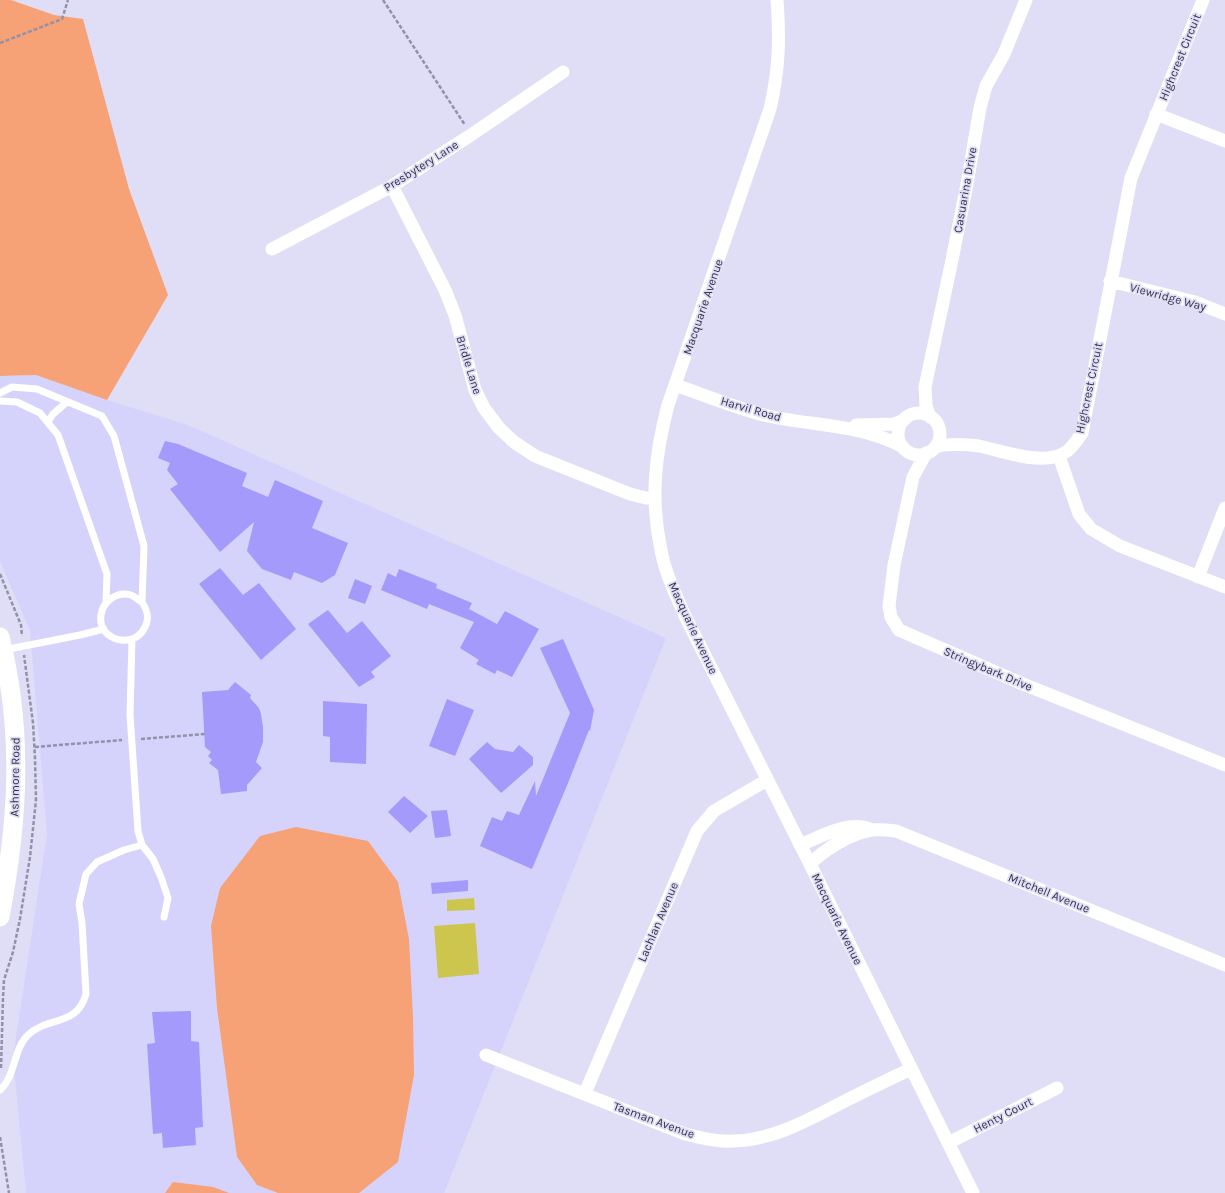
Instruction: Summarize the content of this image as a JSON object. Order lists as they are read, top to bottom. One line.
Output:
{"streets":{"main road":["Ashmore Road"],"street":["Highcrest Circuit","Presbytery Lane","Casuarina Drive","Viewridge Way","Macquarie Avenue","Bridle Lane","Harvil Road","Stringybark Drive","Mitchell Avenue","Lachlan Avenue","Henty Court","Tasman Avenue"]},"crossings":[["Highcrest Circuit","Viewridge Way"],["Presbytery Lane","Bridle Lane"],["Casuarina Drive","Harvil Road"],["Casuarina Drive","Stringybark Drive"],["Macquarie Avenue","Bridle Lane"],["Macquarie Avenue","Harvil Road"],["Macquarie Avenue","Mitchell Avenue"],["Macquarie Avenue","Lachlan Avenue"],["Macquarie Avenue","Henty Court"],["Macquarie Avenue","Tasman Avenue"],["Harvil Road","Stringybark Drive"],["Lachlan Avenue","Tasman Avenue"]]}
